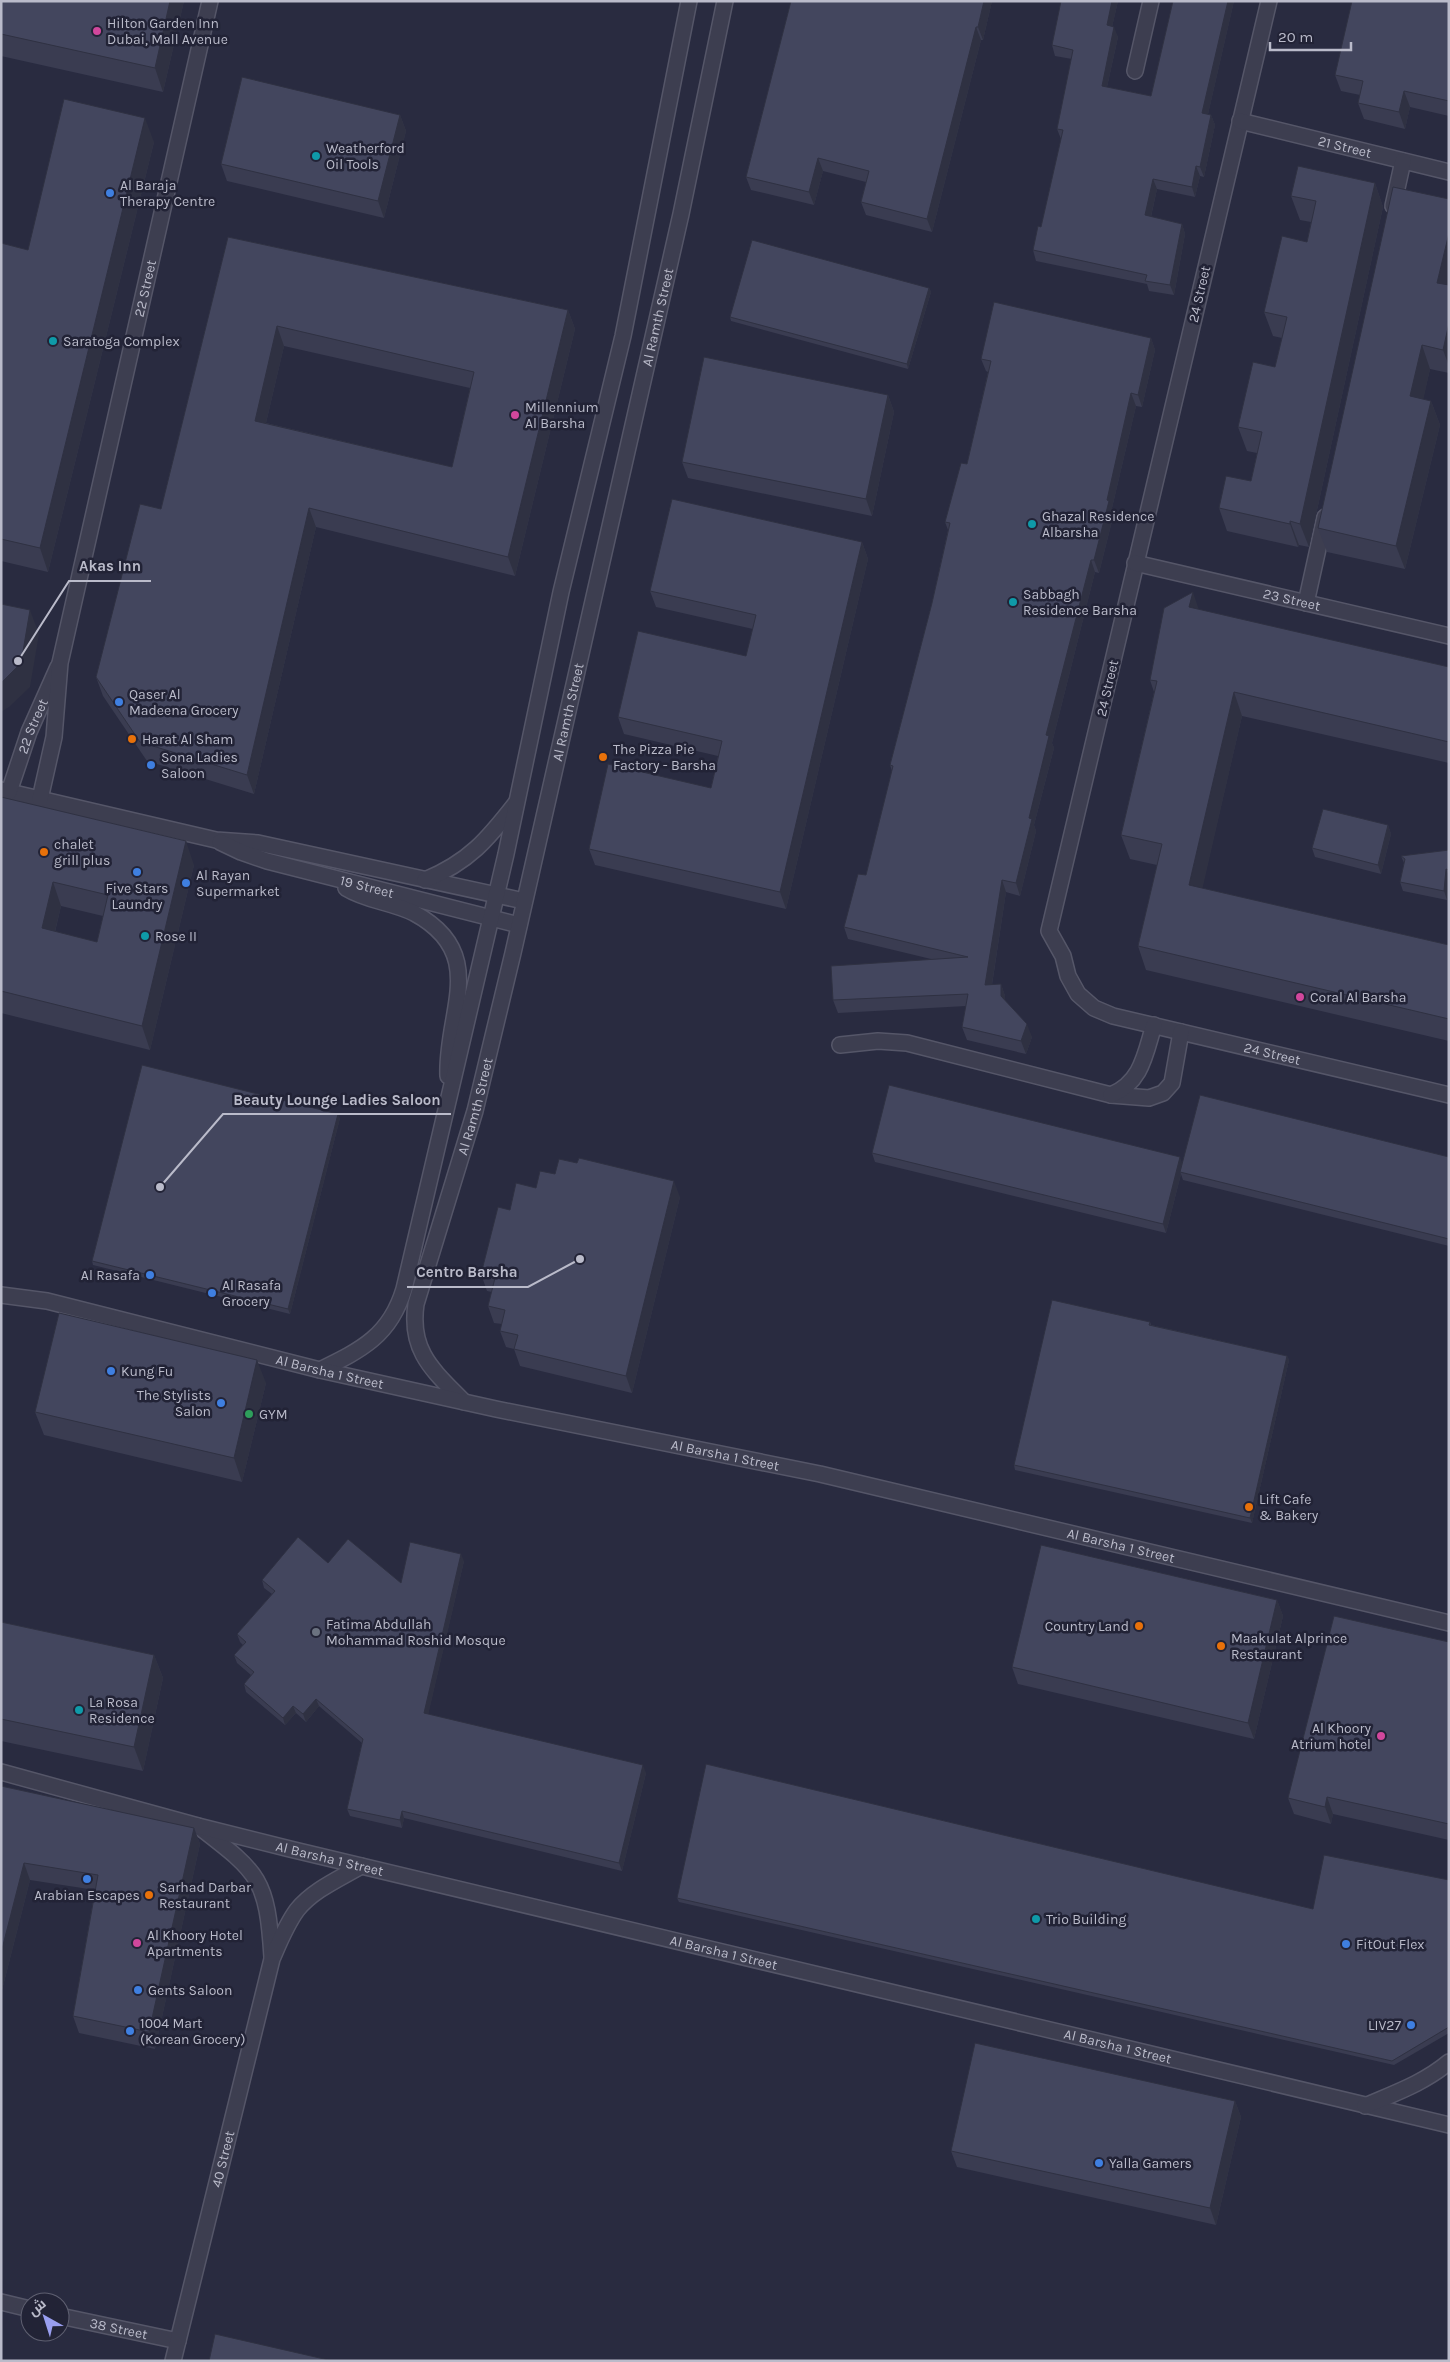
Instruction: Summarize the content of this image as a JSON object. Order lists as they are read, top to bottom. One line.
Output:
{"streets":{"street":["21 Street","22 Street","24 Street","Al Ramth Street","23 Street","19 Street","Al Barsha 1 Street","40 Street","38 Street"]},"crossings":[["21 Street","24 Street"],["22 Street","19 Street"],["24 Street","23 Street"],["Al Ramth Street","19 Street"],["Al Ramth Street","Al Barsha 1 Street"],["Al Barsha 1 Street","40 Street"],["40 Street","38 Street"]],"places":["Hilton Garden Inn Dubai, Mall Avenue","Weatherford Oil Tools","Al Baraja Therapy Centre","Saratoga Complex","Millennium Al Barsha","Ghazal Residence Albarsha","Sabbagh Residence Barsha","Akas Inn","Qaser Al Madeena Grocery","Harat Al Sham","The Pizza Pie Factory - Barsha","Sona Ladies Saloon","chalet grill plus","Five Stars Laundry","Al Rayan Supermarket","Rose II","Coral Al Barsha","Beauty Lounge Ladies Saloon","Centro Barsha","Al Rasafa","Al Rasafa Grocery","Kung Fu","The Stylists Salon","GYM","Lift Cafe & Bakery","Country Land","Fatima Abdullah Mohammad Roshid Mosque","Maakulat Alprince Restaurant","La Rosa Residence","Al Khoory Atrium hotel","Arabian Escapes","Sarhad Darbar Restaurant","Trio Building","Al Khoory Hotel Apartments","FitOut Flex","Gents Saloon","LIV27","1004 Mart (Korean Grocery)","Yalla Gamers"],"scale_bar":"20 m","north":"top left"}
